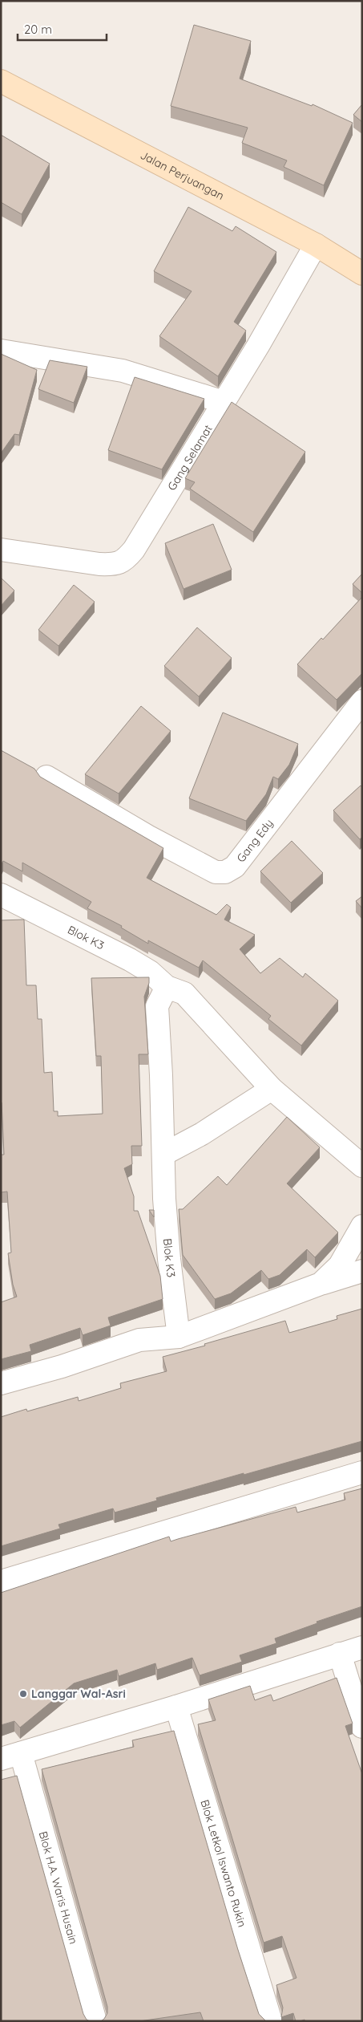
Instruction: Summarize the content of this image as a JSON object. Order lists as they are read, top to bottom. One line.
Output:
{"streets":{"street":["Jalan Perjuangan","Gang Selamat","Gang Edy","Blok K3","Blok Letkol Iswanto Rukin","Blok H.A. Waris Husain"]},"crossings":[["Jalan Perjuangan","Gang Selamat"]],"places":["Langgar Wal-Asri"],"scale_bar":"20 m"}
